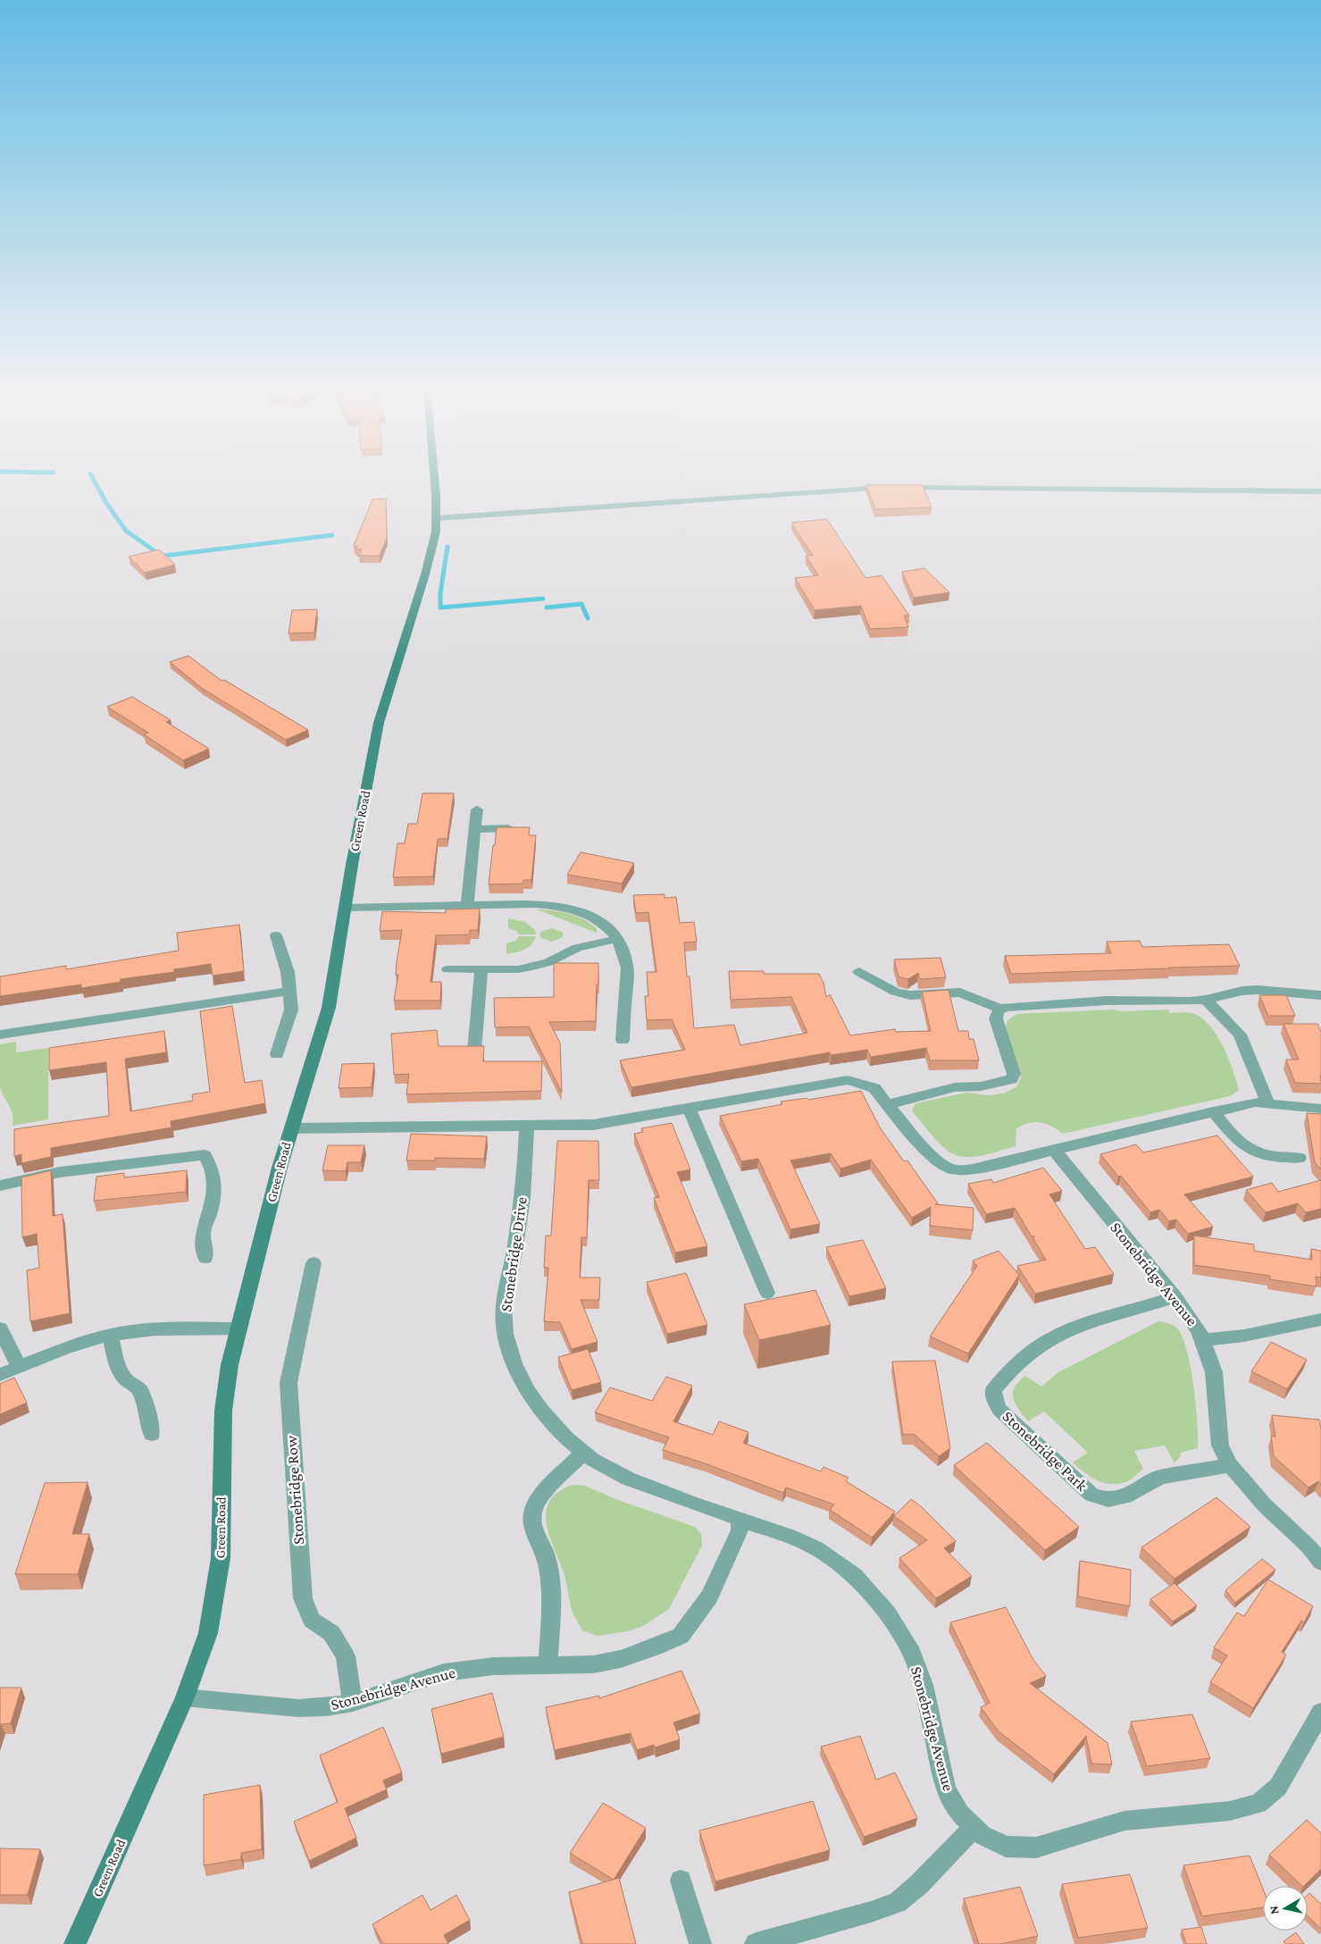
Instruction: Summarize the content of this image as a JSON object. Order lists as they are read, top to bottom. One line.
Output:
{"streets":{"street":["Green Road","Stonebridge Drive","Stonebridge Avenue","Stonebridge Park","Stonebridge Row"]},"crossings":[["Green Road","Stonebridge Avenue"],["Stonebridge Drive","Stonebridge Avenue"],["Stonebridge Avenue","Stonebridge Park"],["Stonebridge Avenue","Stonebridge Row"]],"north":"left"}
